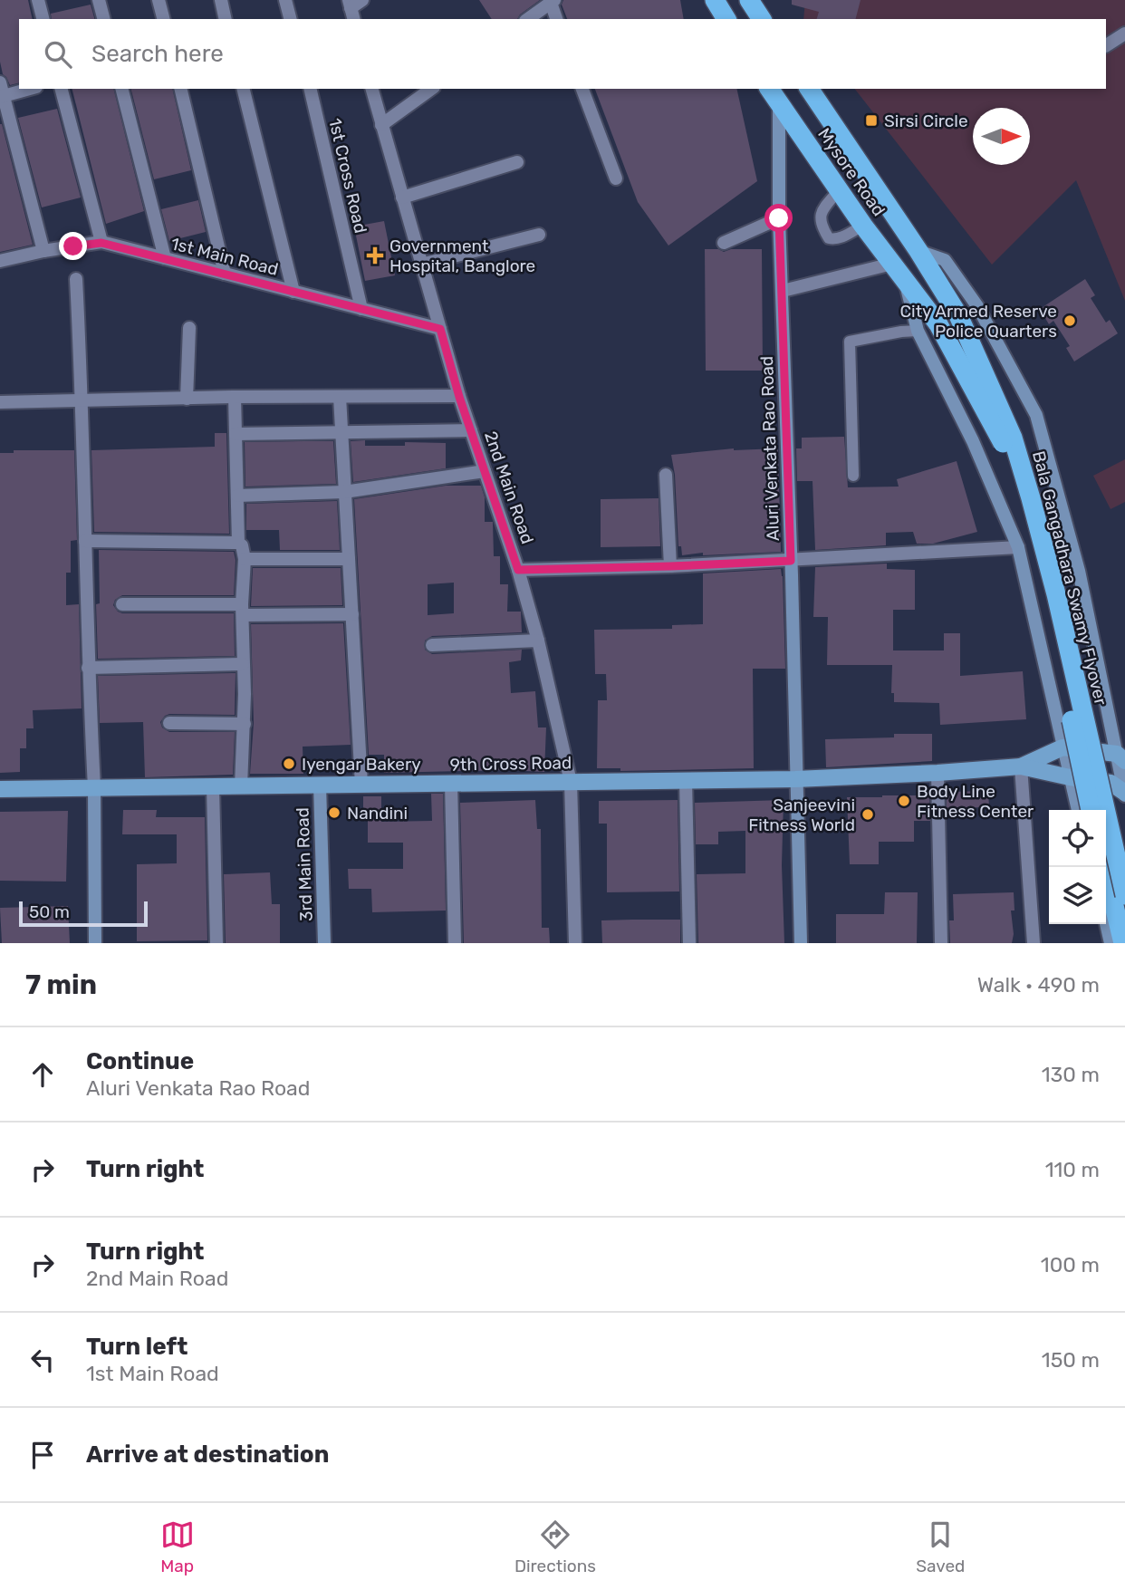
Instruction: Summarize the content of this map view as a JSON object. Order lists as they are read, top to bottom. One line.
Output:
{"streets":{"highway":["Mysore Road","Bala Gangadhara Swamy Flyover"],"main road":["Aluri Venkata Rao Road","9th Cross Road","3rd Main Road"],"street":["1st Cross Road","1st Main Road","2nd Main Road"]},"crossings":[["Mysore Road","Aluri Venkata Rao Road"],["Mysore Road","Bala Gangadhara Swamy Flyover"],["1st Cross Road","1st Main Road"],["1st Main Road","2nd Main Road"],["Aluri Venkata Rao Road","9th Cross Road"],["2nd Main Road","9th Cross Road"],["9th Cross Road","3rd Main Road"]],"places":{"transit":["Sirsi Circle"],"health":["Government Hospital, Banglore"],"other":["City Armed Reserve Police Quarters","Iyengar Bakery","Body Line Fitness Center","Nandini","Sanjeevini Fitness World"]},"scale_bar":"50 m","north":"right","page":{"search":"Search here","scale":"50 m","heading":["7 min","Walk · 490 m"],"list":[["Continue","Aluri Venkata Rao Road","130 m"],["Turn right","110 m"],["Turn right","2nd Main Road","100 m"],["Turn left","1st Main Road","150 m"],"Arrive at destination"],"nav":["Map","Directions","Saved"]}}
